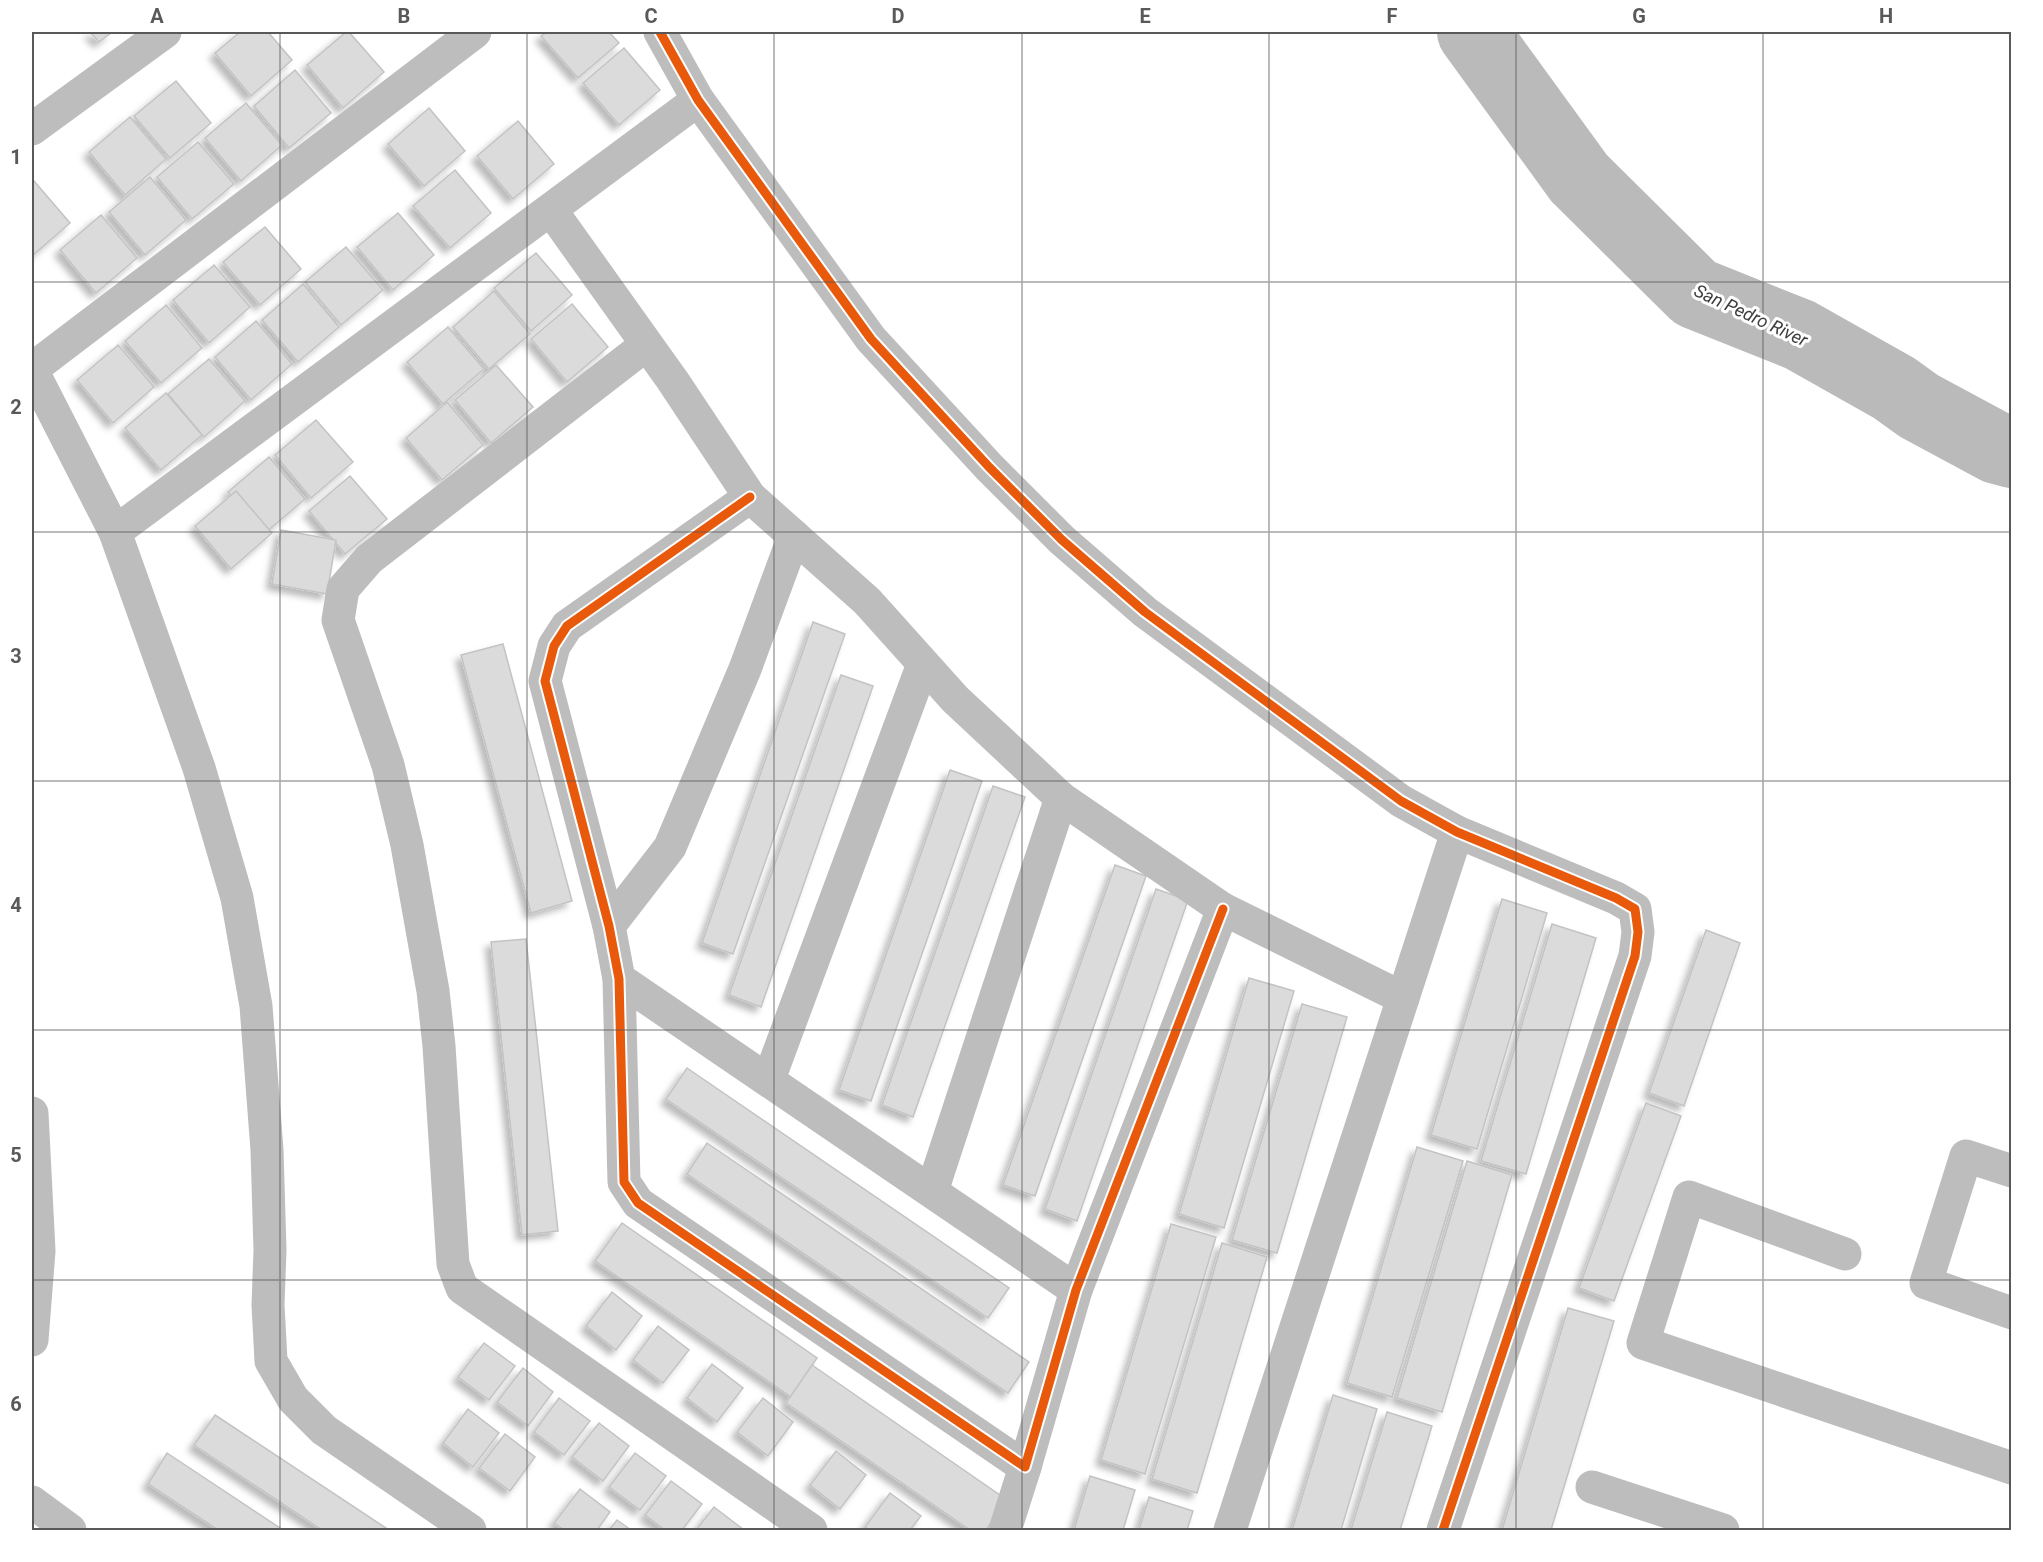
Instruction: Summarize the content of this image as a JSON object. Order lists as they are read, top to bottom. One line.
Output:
{"water":["San Pedro River"],"grid":{"columns":["A","B","C","D","E","F","G","H"],"rows":["1","2","3","4","5","6"]}}
